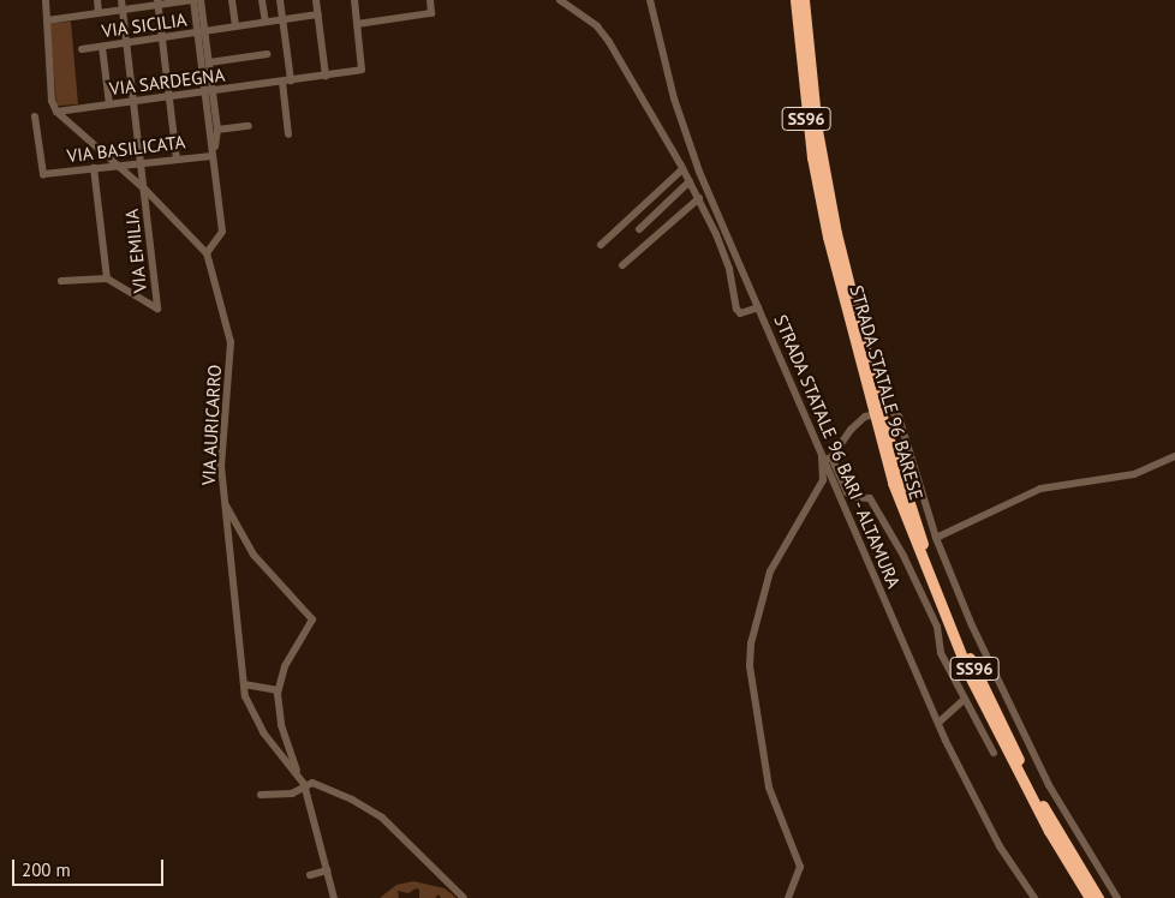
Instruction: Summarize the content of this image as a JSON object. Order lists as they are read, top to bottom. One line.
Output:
{"streets":{"highway":["SS96","STRADA STATALE 96 BARESE"],"street":["VIA SICILIA","VIA SARDEGNA","VIA BASILICATA","VIA EMILIA","VIA AURICARRO","STRADA STATALE 96 BARI - ALTAMURA"]},"crossings":[["VIA SICILIA","VIA EMILIA"],["VIA SARDEGNA","VIA EMILIA"],["VIA SARDEGNA","VIA AURICARRO"],["VIA BASILICATA","VIA EMILIA"],["VIA BASILICATA","VIA AURICARRO"],["VIA EMILIA","VIA AURICARRO"]],"scale_bar":"200 m"}
